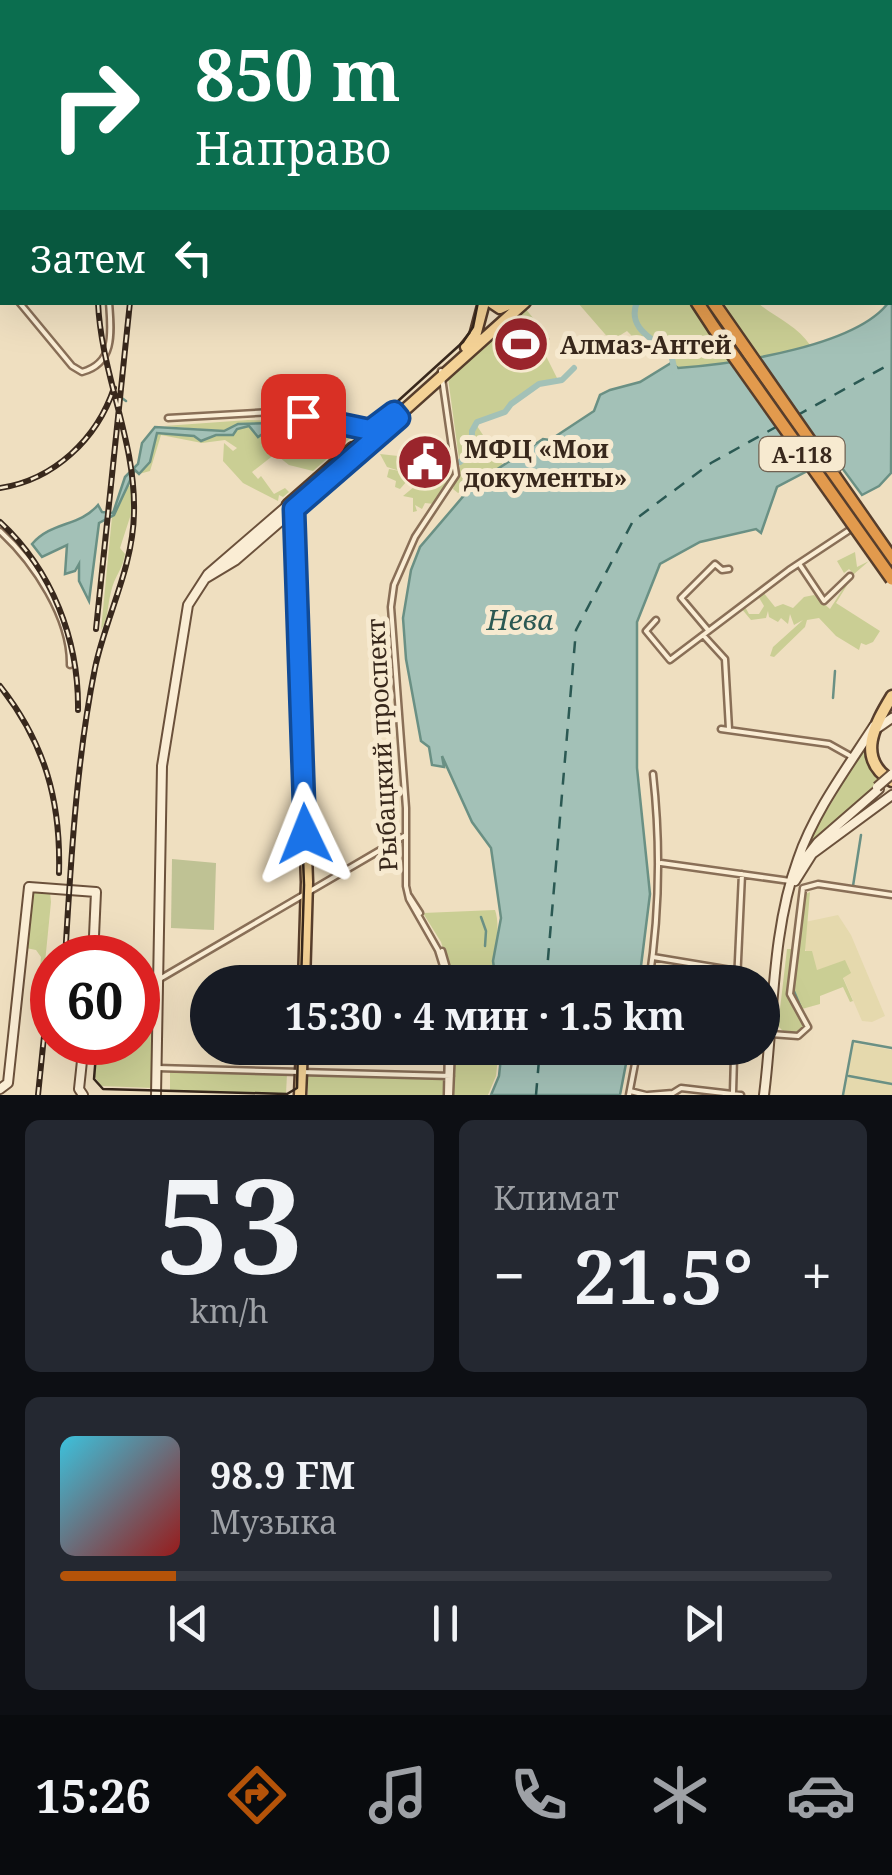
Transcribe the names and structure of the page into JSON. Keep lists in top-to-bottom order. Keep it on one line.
{"streets":{"highway":["А-118"],"street":["Рыбацкий проспект"]},"water":["Нева"],"places":{"sports":["Алмаз-Антей"],"public building":["МФЦ «Мои документы»"]},"page":{"turn":["850 m","Направо"],"then":"Затем","limit":"60","trip":"15:30 · 4 мин · 1.5 km","tile":[["53","km/h"],"Климат"],"heat":["−","21.5°","+"],"song":["98.9 FM","Музыка"],"tabs":"15:26"}}
